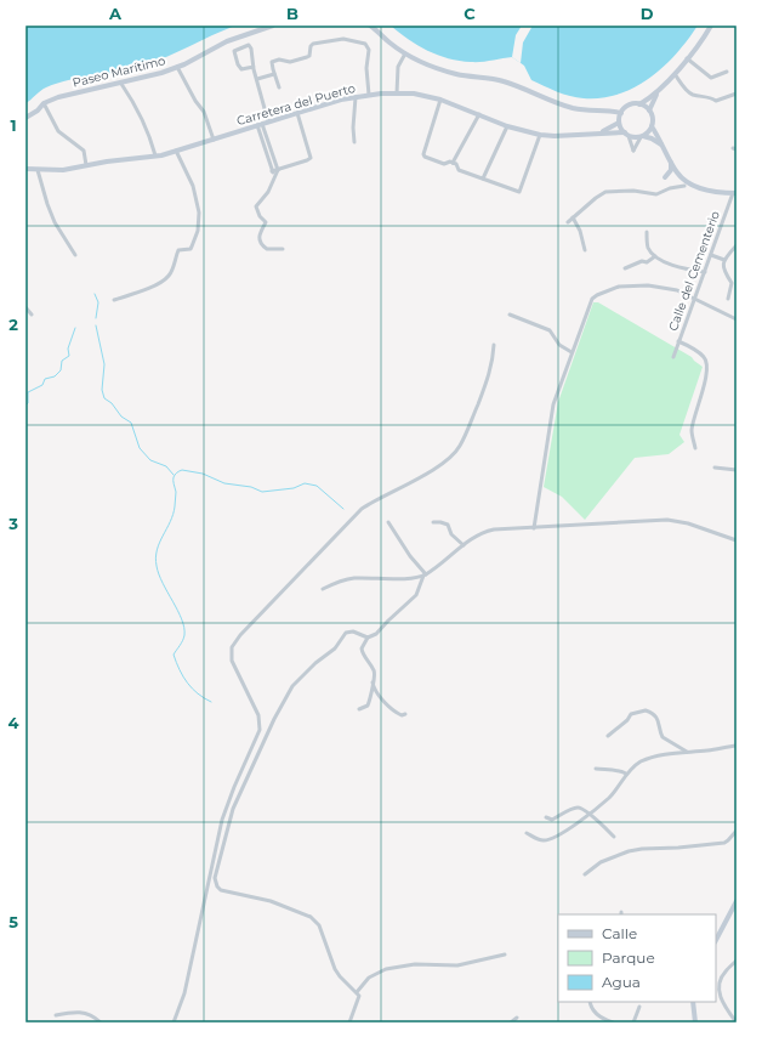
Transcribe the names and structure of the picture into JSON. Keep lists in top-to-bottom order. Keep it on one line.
{"streets":{"main road":["Paseo Marítimo","Carretera del Puerto"],"street":["Calle del Cementerio"]},"legend":["Calle","Parque","Agua"],"grid":{"columns":["A","B","C","D"],"rows":["1","2","3","4","5"]}}
